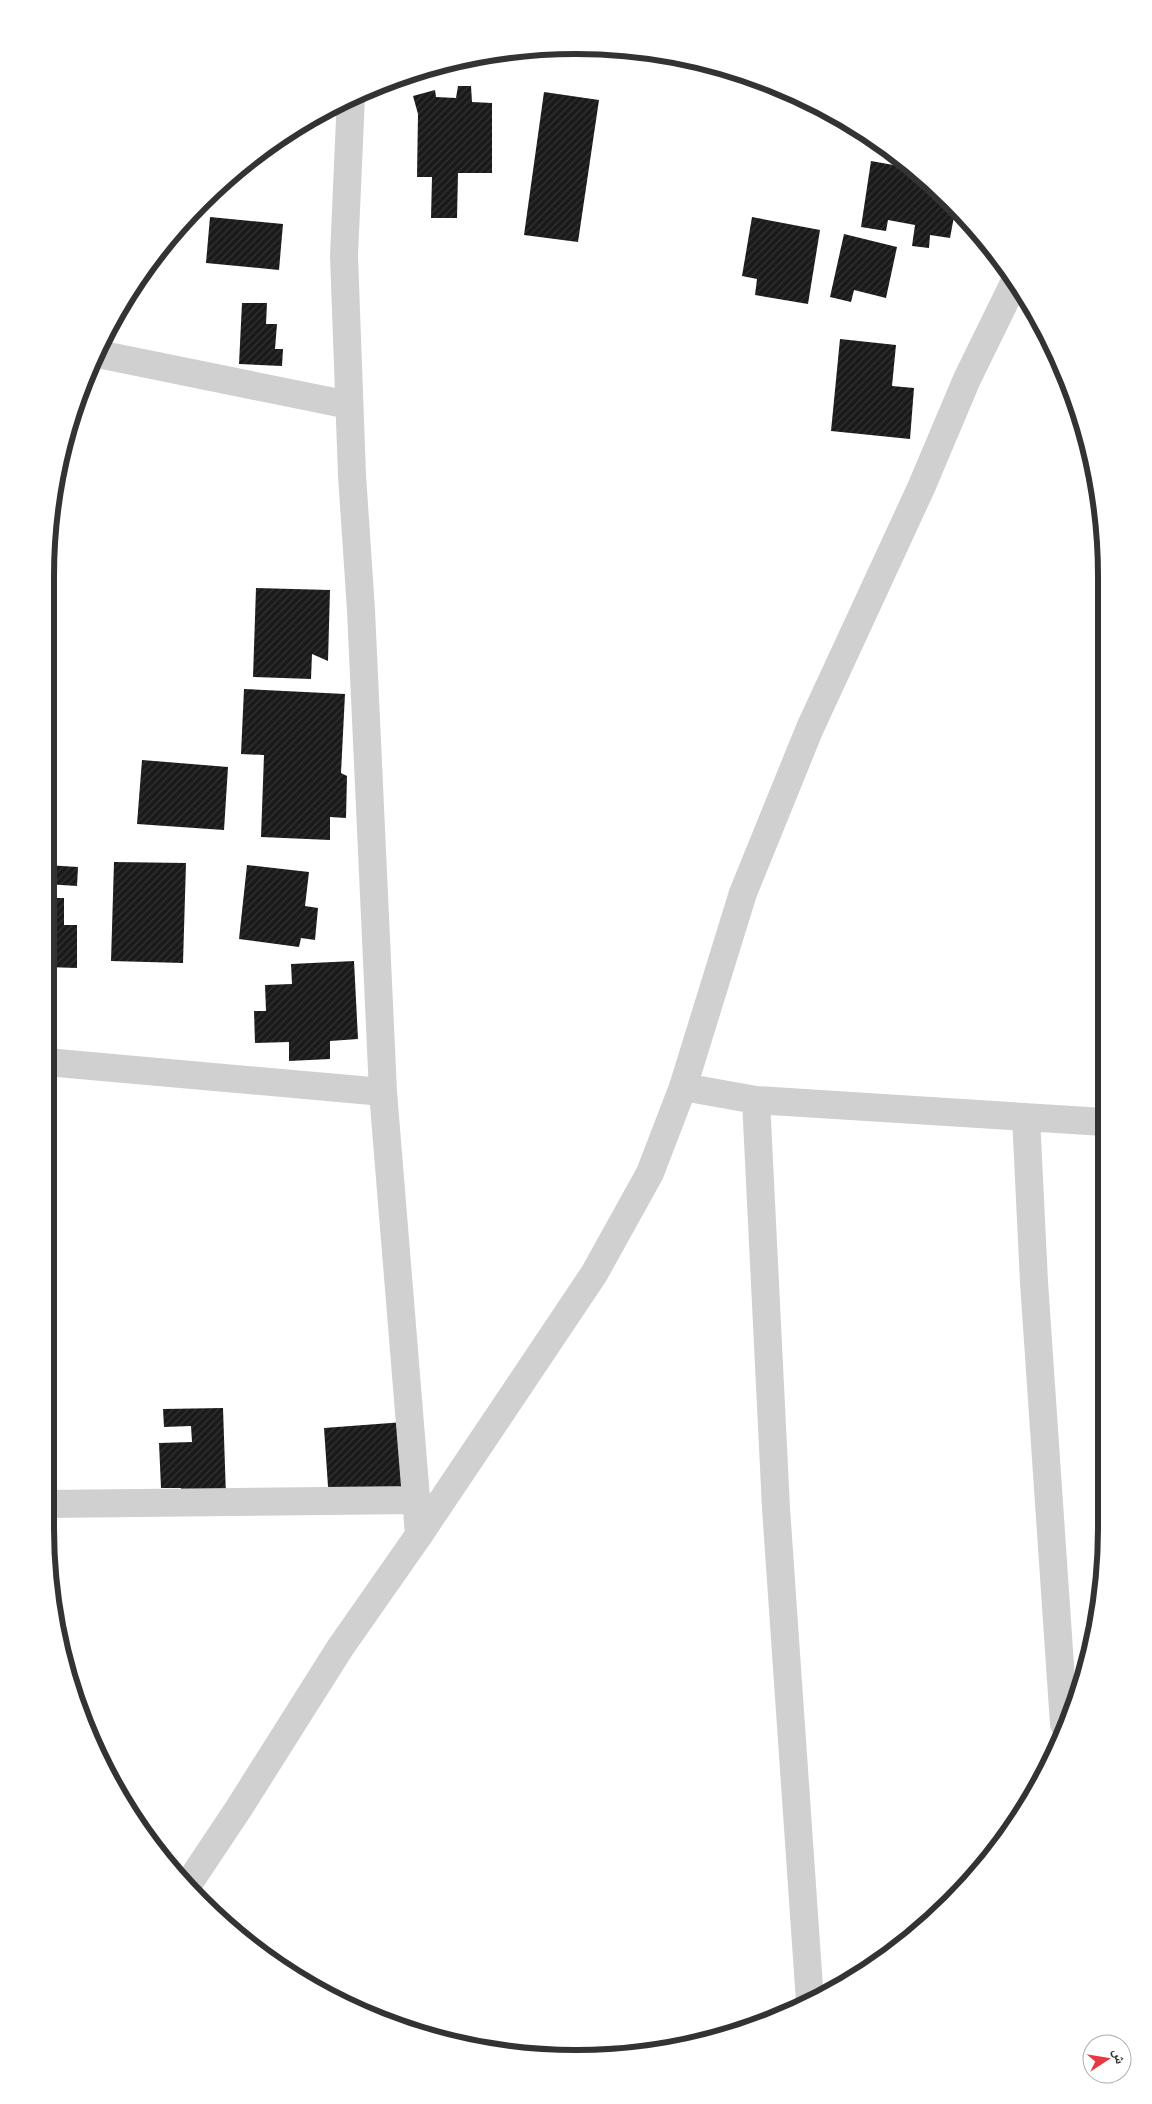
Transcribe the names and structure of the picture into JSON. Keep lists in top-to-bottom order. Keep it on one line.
{"north":"right"}
